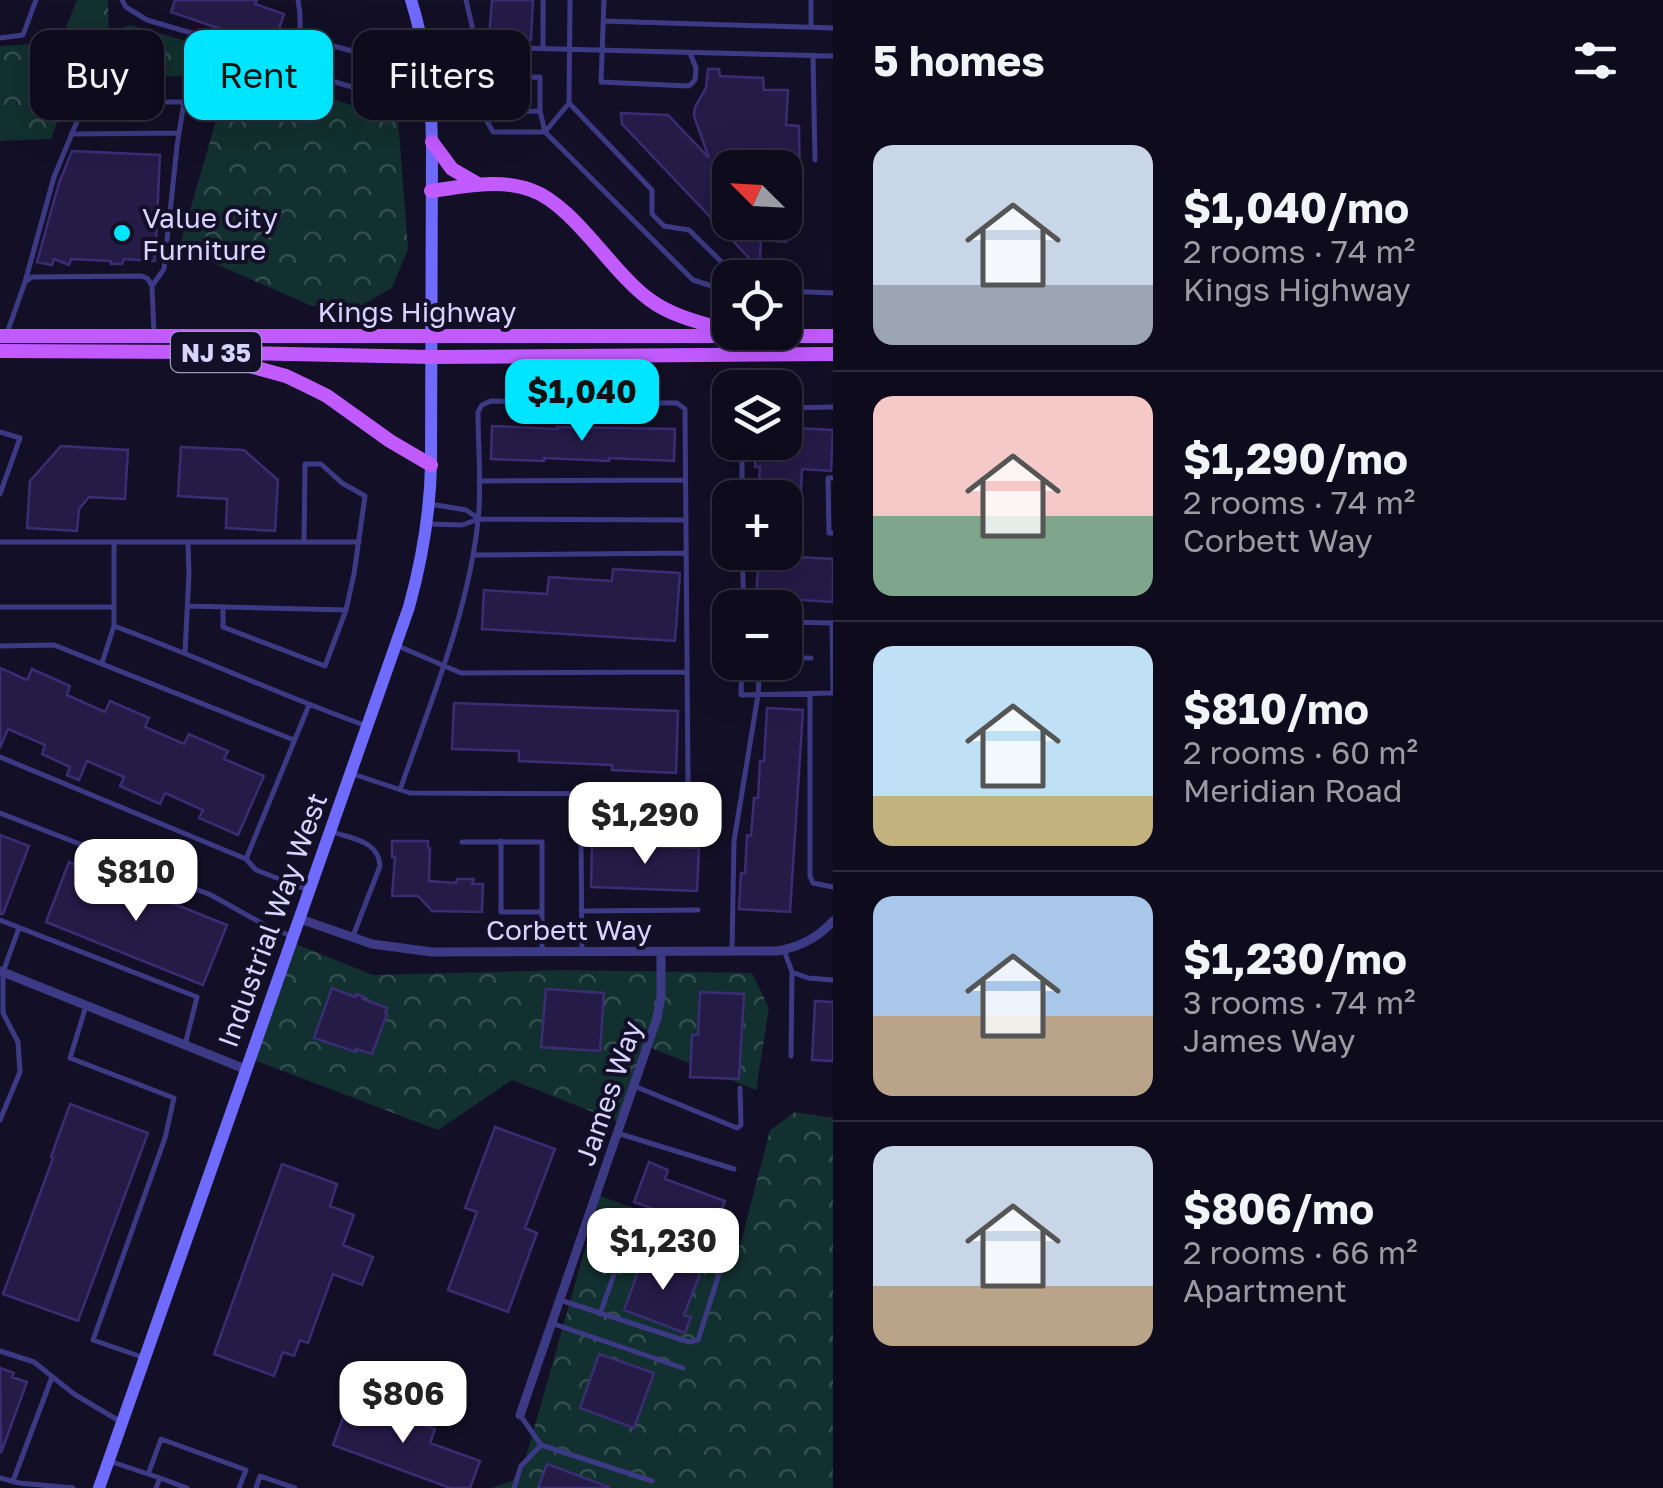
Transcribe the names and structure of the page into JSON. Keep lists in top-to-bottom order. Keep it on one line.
{"streets":{"main road":["Kings Highway","NJ 35"],"street":["Industrial Way West","Corbett Way","James Way"]},"crossings":[["Kings Highway","Industrial Way West"],["Industrial Way West","Corbett Way"],["Corbett Way","James Way"]],"places":["Value City Furniture"],"north":"top left","page":{"heading":"5 homes","chip":["Buy","Rent","Filters"],"list":[{"name":"$1,040/mo","note":"2 rooms · 74 m² · Kings Highway"},{"name":"$1,290/mo","note":"2 rooms · 74 m² · Corbett Way"},{"name":"$810/mo","note":"2 rooms · 60 m² · Meridian Road"},{"name":"$1,230/mo","note":"3 rooms · 74 m² · James Way"},{"name":"$806/mo","note":"2 rooms · 66 m² · Apartment"}],"map_buttons":["+","−"],"price":["$1,040","$1,290","$810","$1,230","$806"]}}
